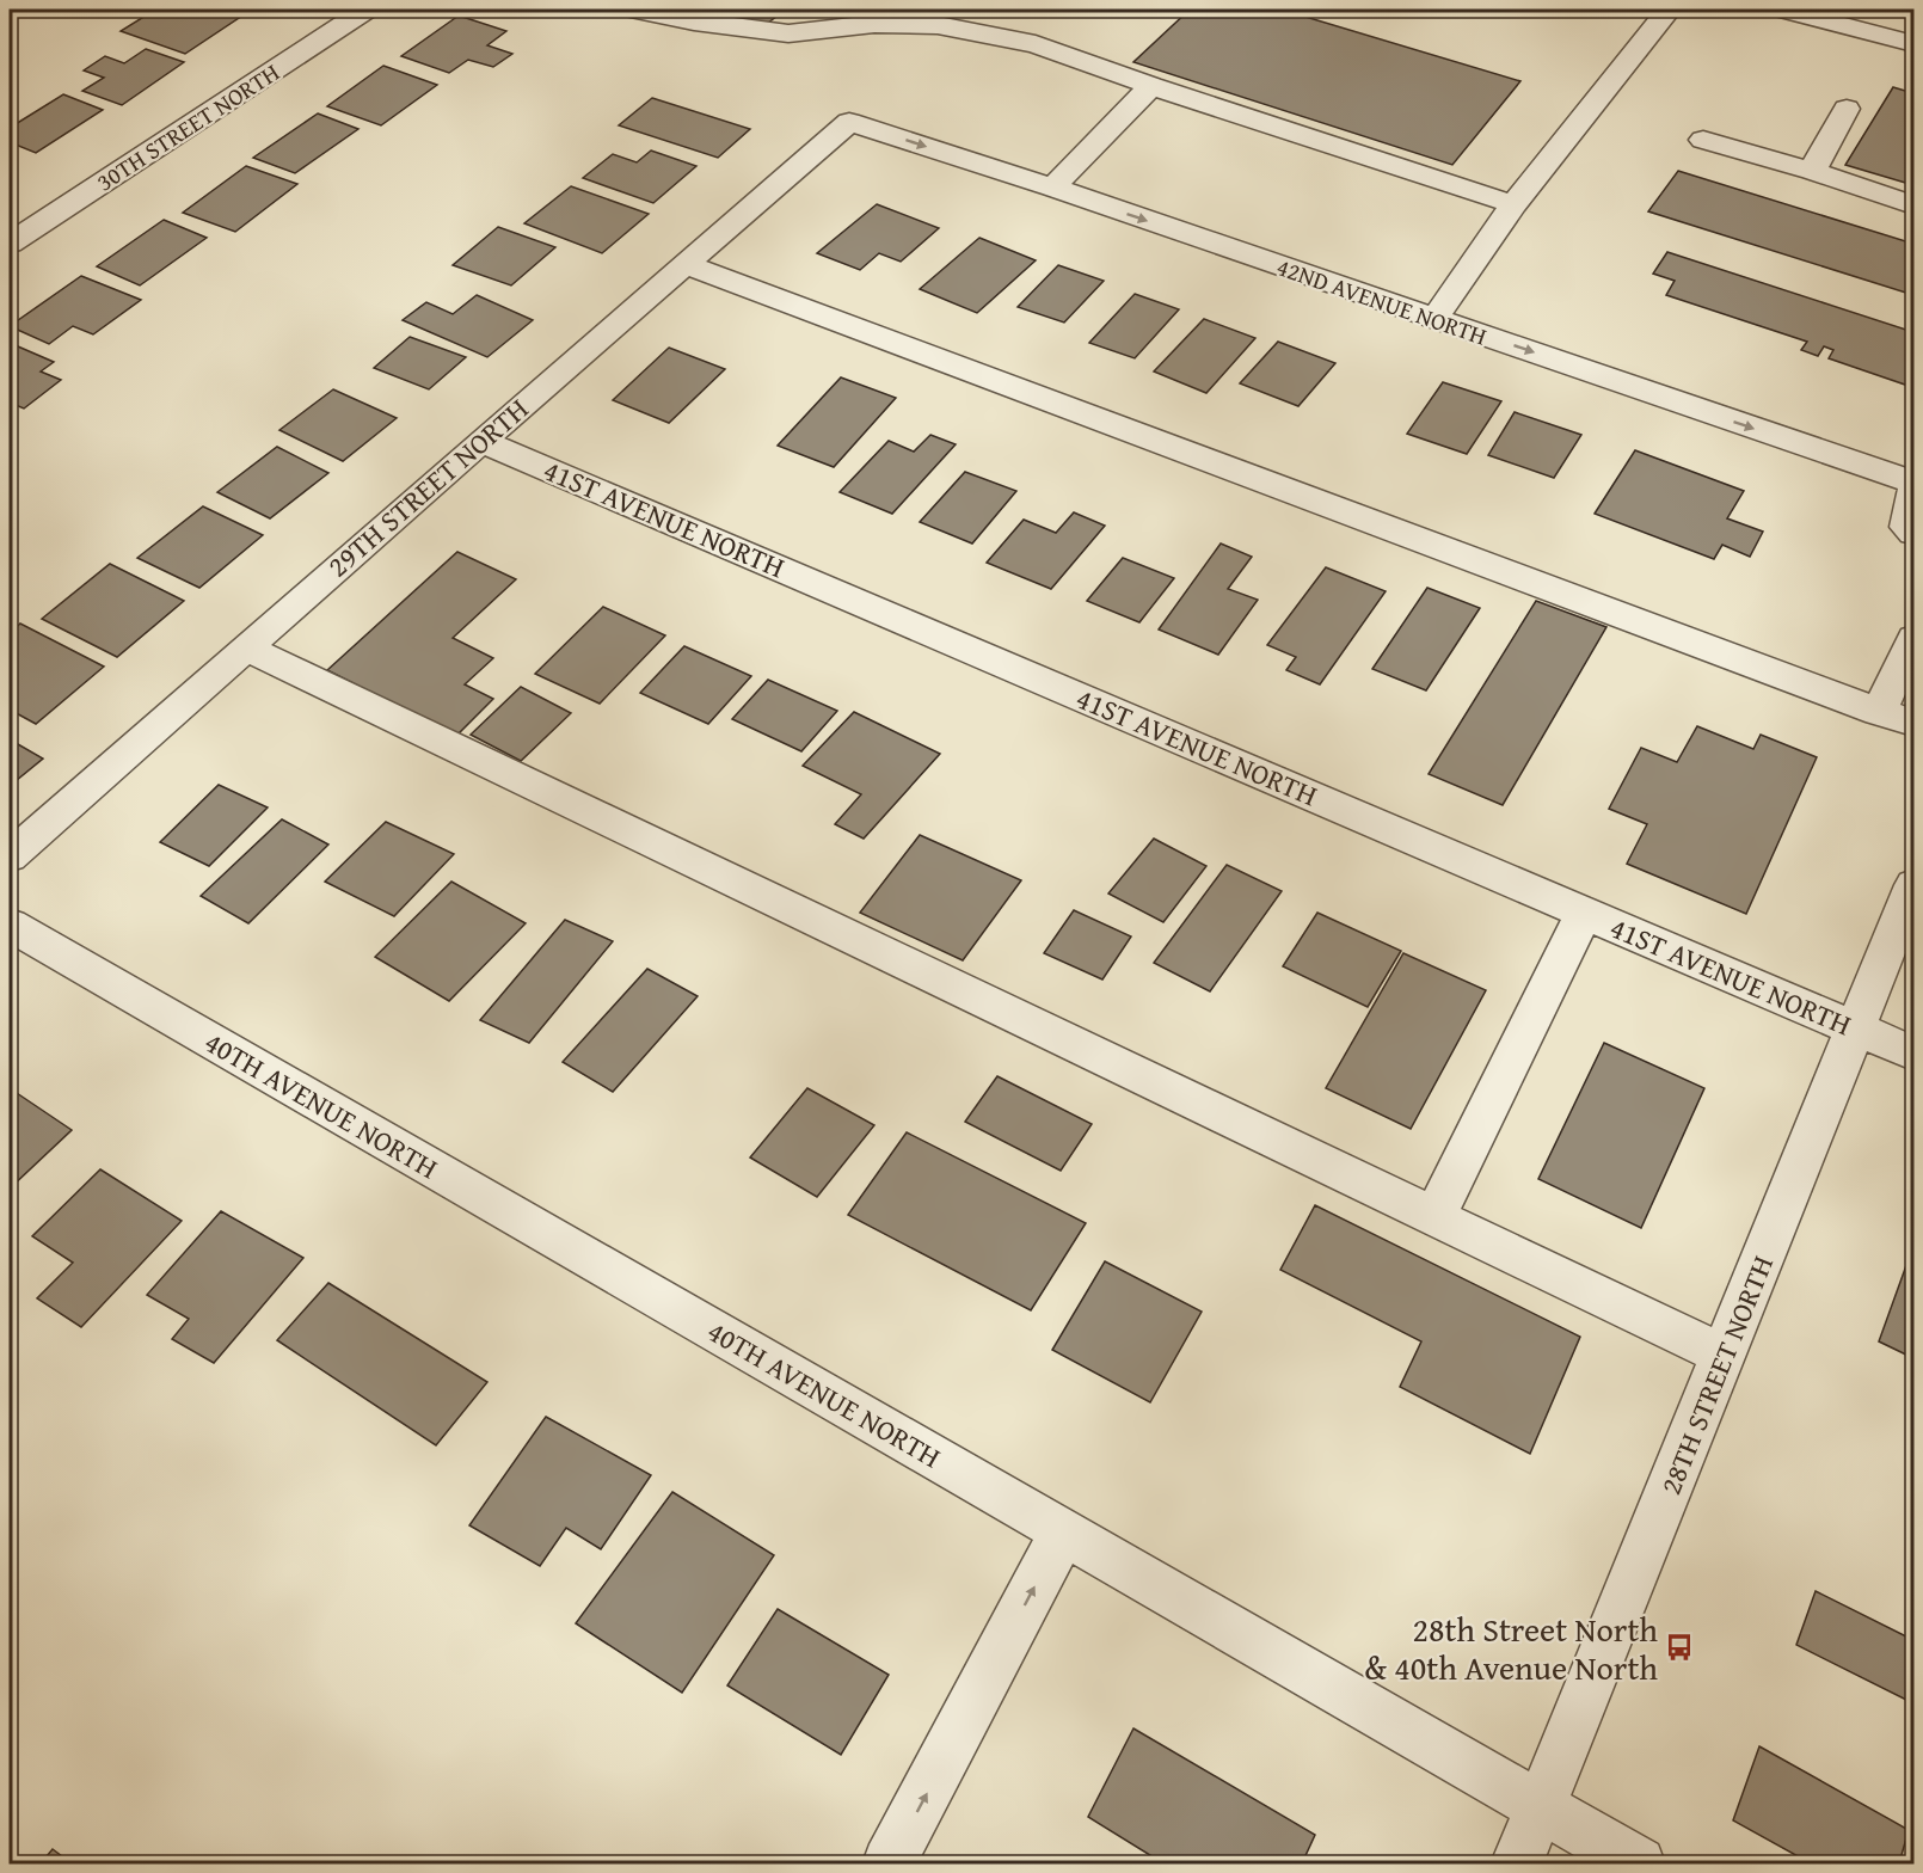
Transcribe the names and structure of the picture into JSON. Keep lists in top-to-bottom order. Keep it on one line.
{"streets":{"street":["30TH STREET NORTH","42ND AVENUE NORTH","29TH STREET NORTH","41ST AVENUE NORTH","40TH AVENUE NORTH","28TH STREET NORTH"]},"crossings":[["42ND AVENUE NORTH","29TH STREET NORTH"],["29TH STREET NORTH","41ST AVENUE NORTH"],["41ST AVENUE NORTH","28TH STREET NORTH"],["40TH AVENUE NORTH","28TH STREET NORTH"]],"places":{"bus stop":["28th Street North & 40th Avenue North"]}}
